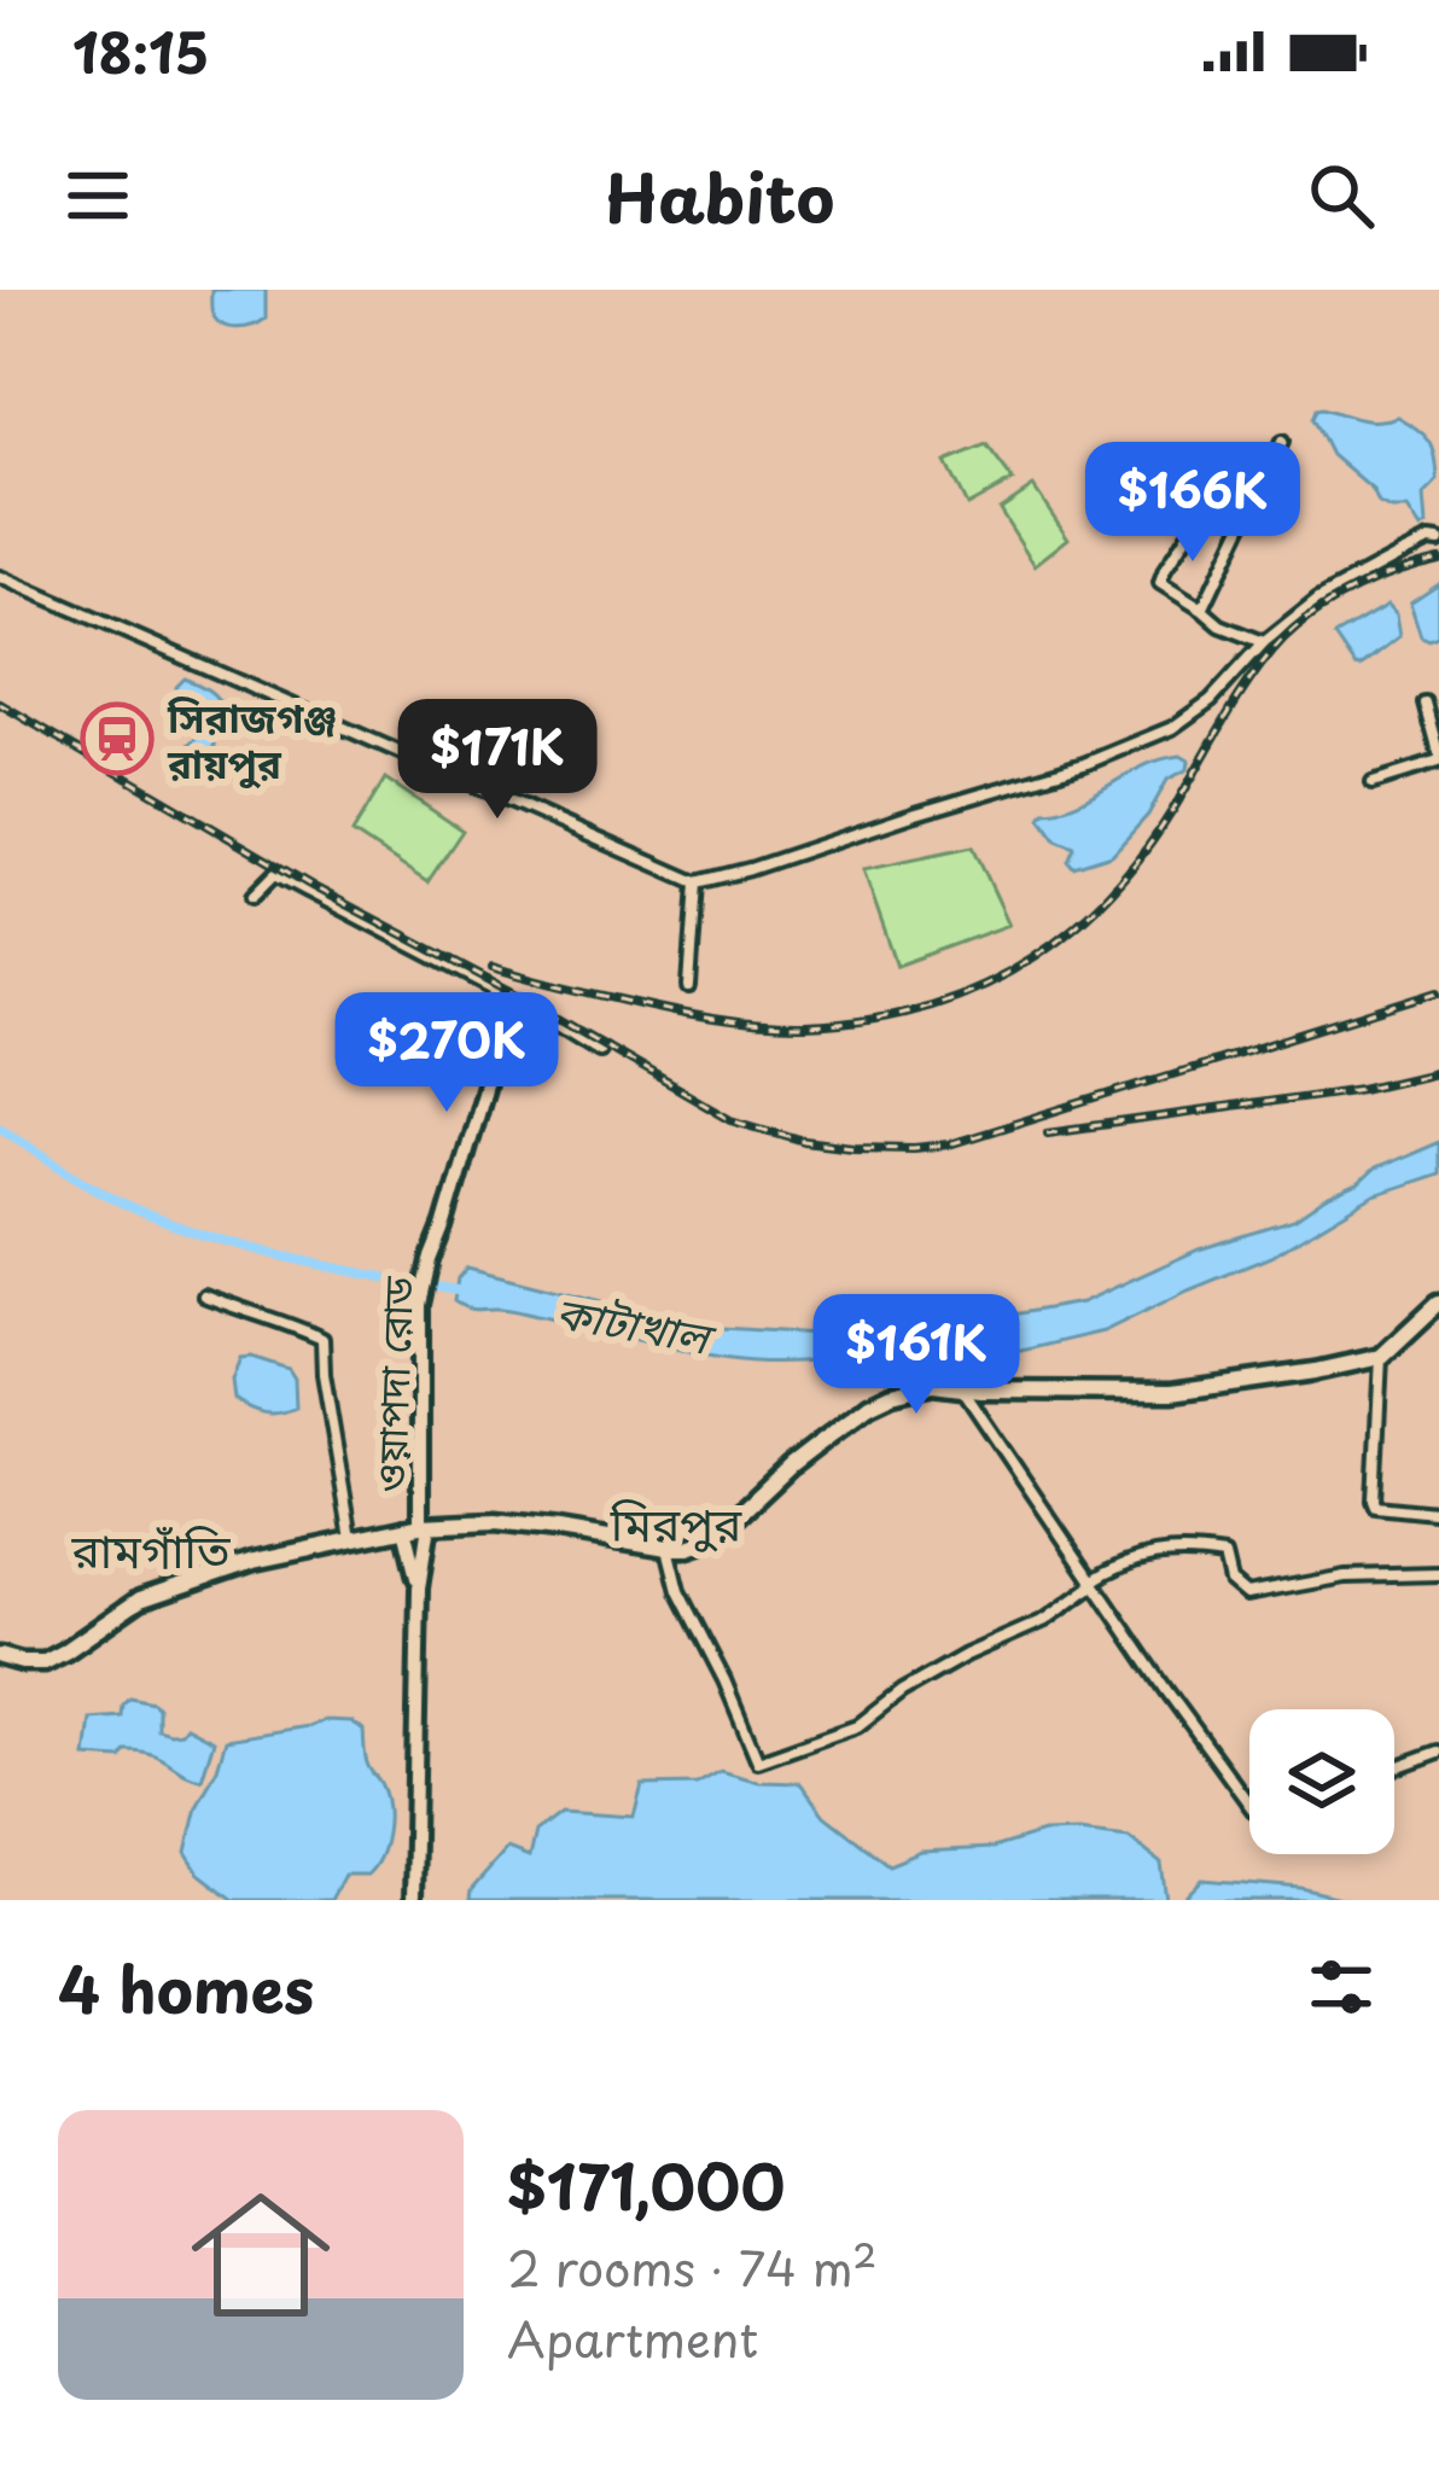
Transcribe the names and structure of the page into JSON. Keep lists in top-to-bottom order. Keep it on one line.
{"streets":{"street":["ওয়াপদা রোড"]},"districts":["মিরপুর","রামগাঁতি"],"water":["কাটাখাল"],"places":{"station":["সিরাজগঞ্জ রায়পুর"]},"page":{"status":"18:15","header":"Habito","price":["$166K","$171K","$270K","$161K"],"heading":"4 homes","list":[{"name":"$171,000","note":"2 rooms · 74 m² · Apartment"}]}}
